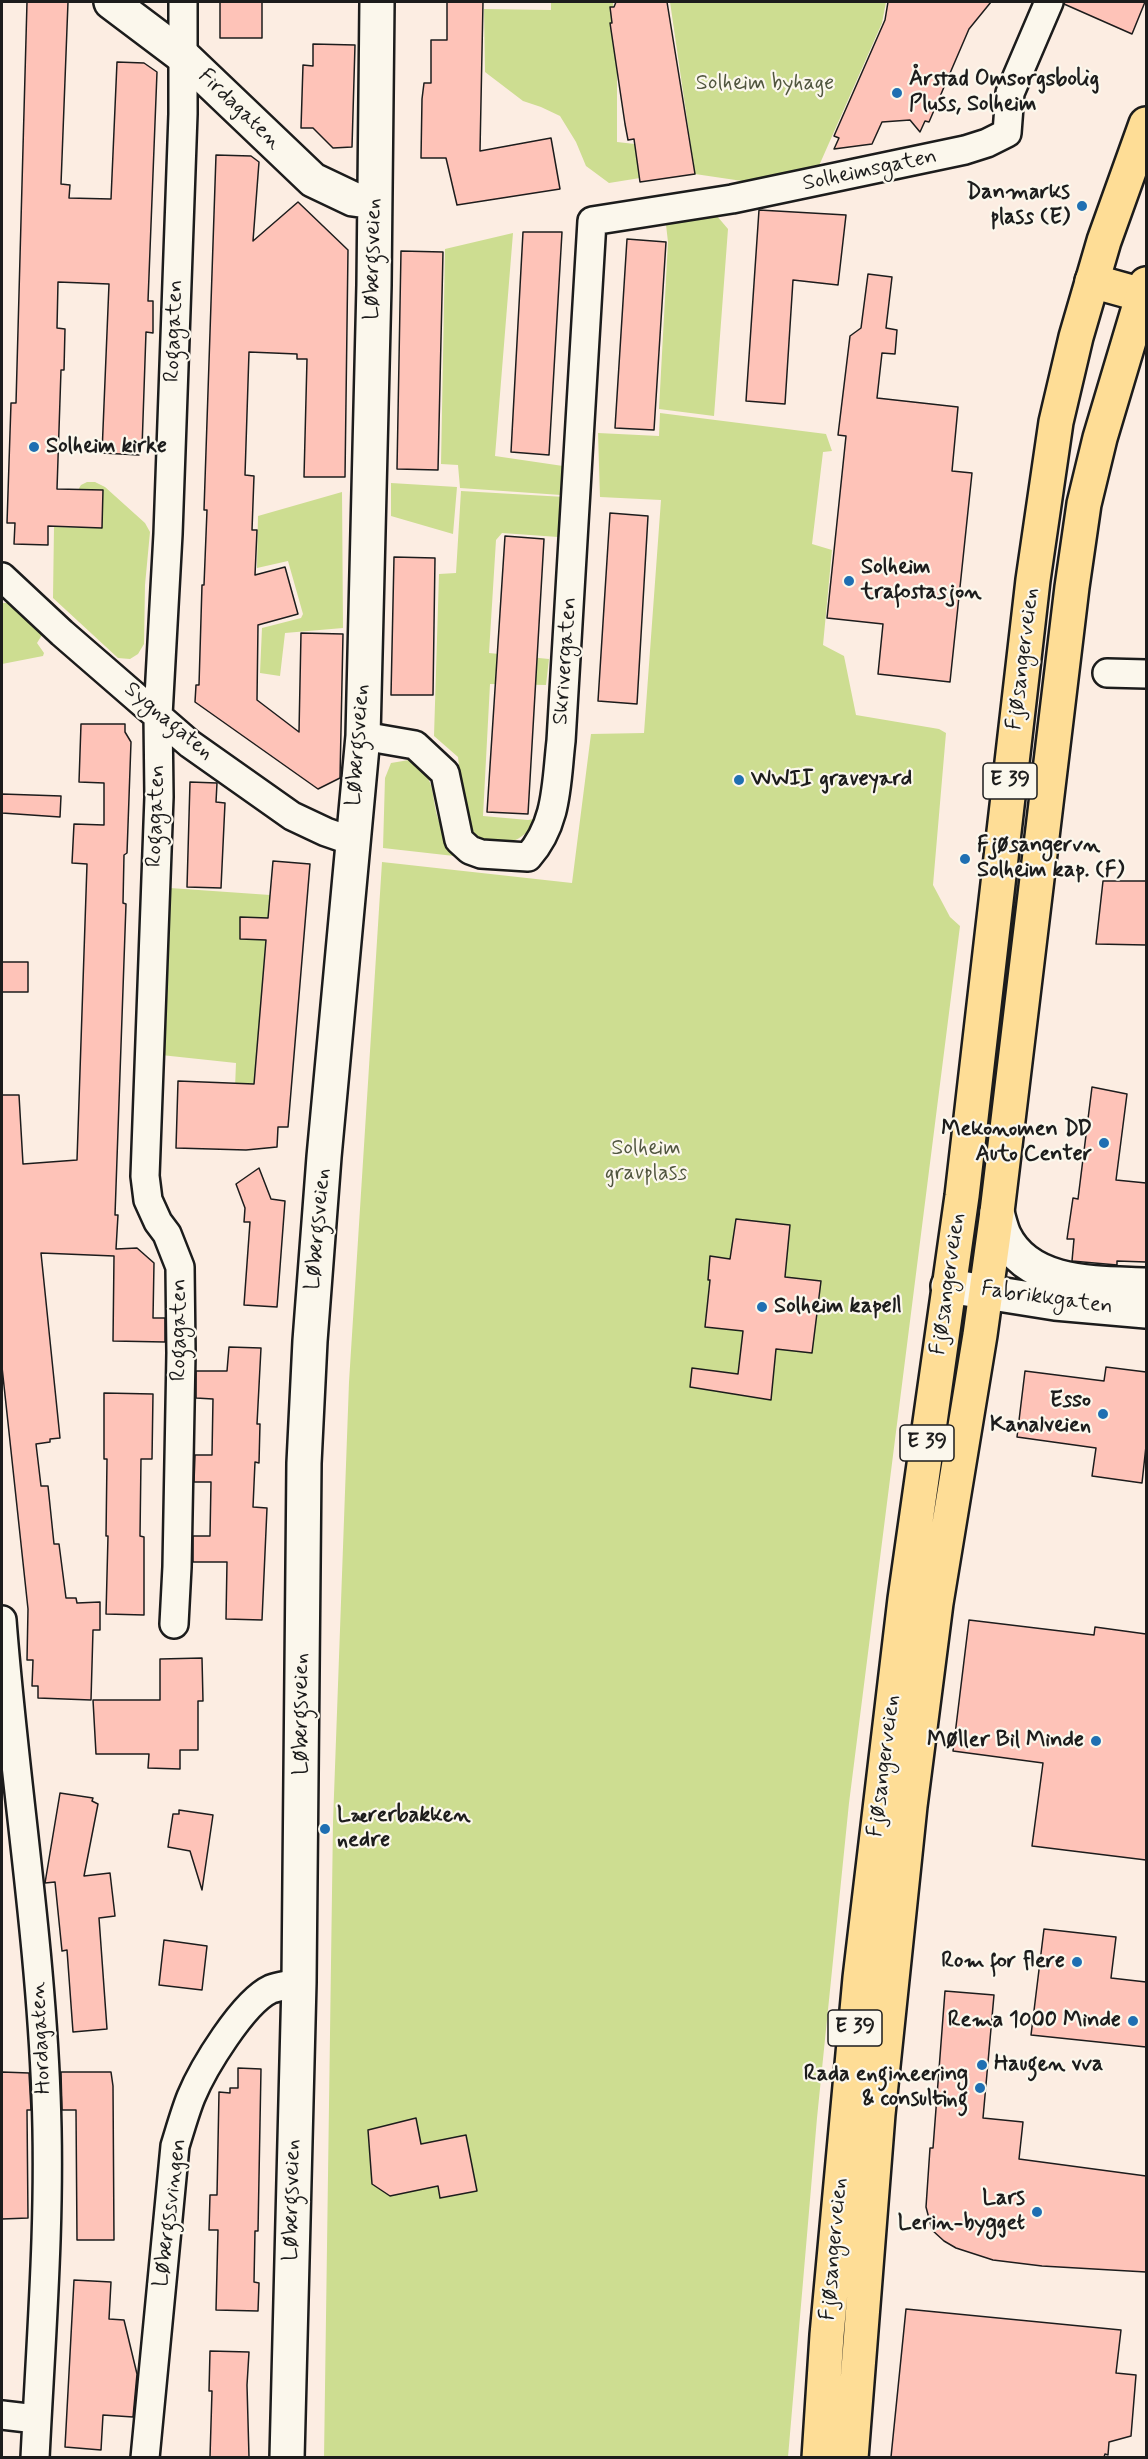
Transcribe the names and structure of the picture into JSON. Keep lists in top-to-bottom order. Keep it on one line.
{"streets":{"main road":["Fjøsangerveien","E 39"],"street":["Firdagaten","Solheimsgaten","Løbergsveien","Rogagaten","Skrivergaten","Sygnagaten","Fabrikkgaten","Hordagaten","Løbergssvingen"]},"crossings":[["Firdagaten","Løbergsveien"],["Firdagaten","Rogagaten"],["Solheimsgaten","Skrivergaten"],["Løbergsveien","Skrivergaten"],["Løbergsveien","Sygnagaten"],["Løbergsveien","Løbergssvingen"],["Rogagaten","Sygnagaten"],["Fjøsangerveien","Fabrikkgaten"]],"parks":["Solheim byhage","Solheim gravplass"],"places":["Årstad Omsorgsbolig Pluss, Solheim","Danmarks plass (E)","Solheim kirke","Solheim trafostasjon","WWII graveyard","Fjøsangervn Solheim kap. (F)","Mekonomen DD Auto Center","Solheim kapell","Esso Kanalveien","Møller Bil Minde","Lærerbakken nedre","Rom for flere","Rema 1000 Minde","Haugen vva","Rada engineering & consulting","Lars Lerin-bygget"]}
